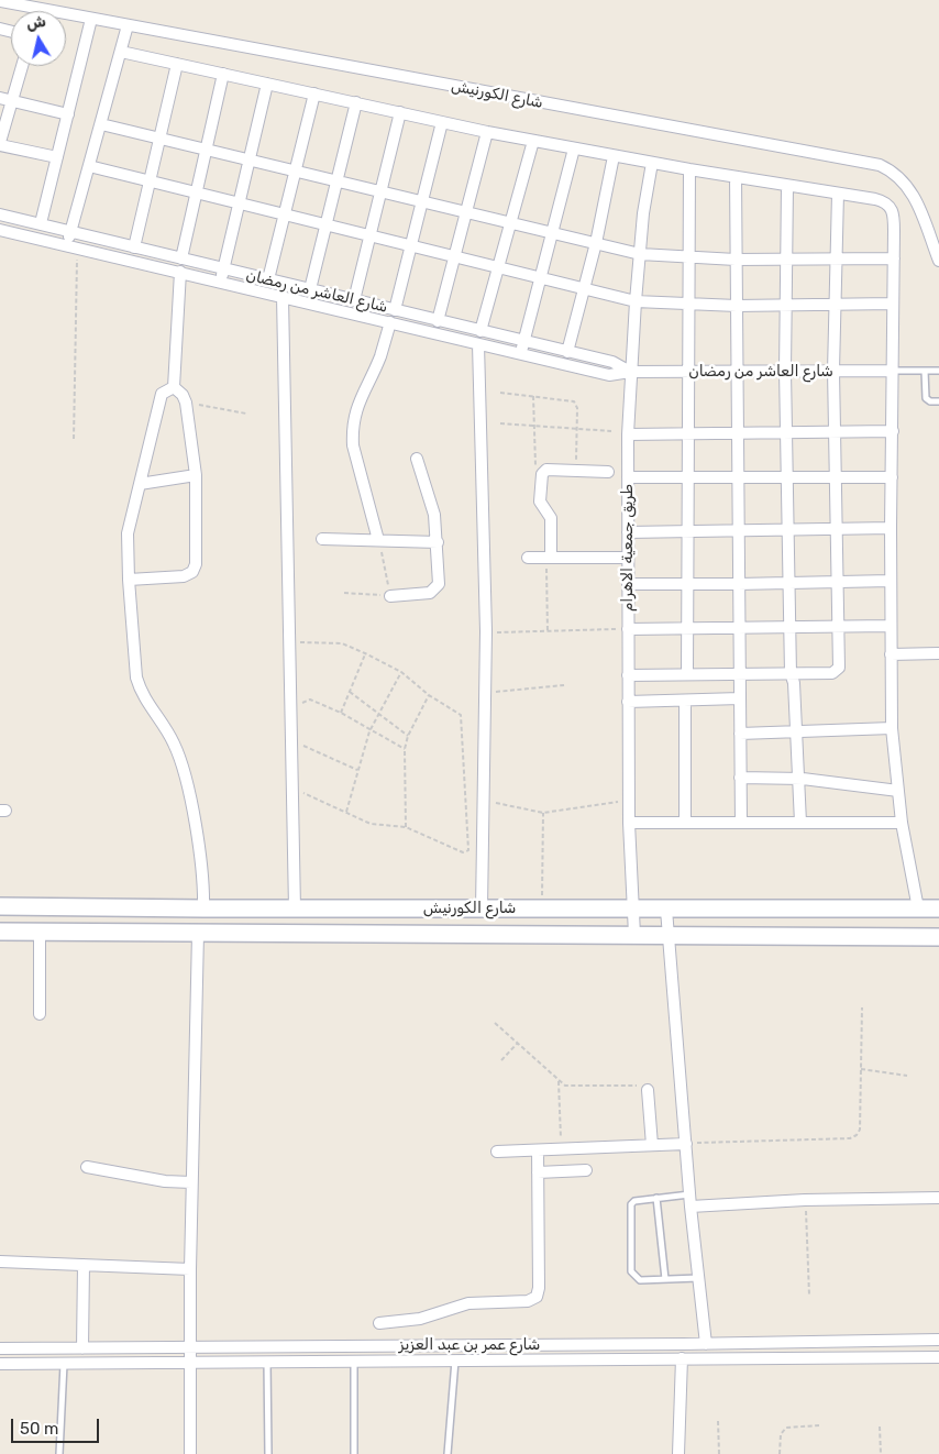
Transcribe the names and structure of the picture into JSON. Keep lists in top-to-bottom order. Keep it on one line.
{"streets":{"main road":["شارع الكورنيش"],"street":["شارع العاشر من رمضان","طريق جمعية الاهرام","شارع عمر بن عبد العزيز"]},"crossings":[["شارع الكورنيش","طريق جمعية الاهرام"],["شارع العاشر من رمضان","طريق جمعية الاهرام"]],"scale_bar":"50 m","north":"top"}
